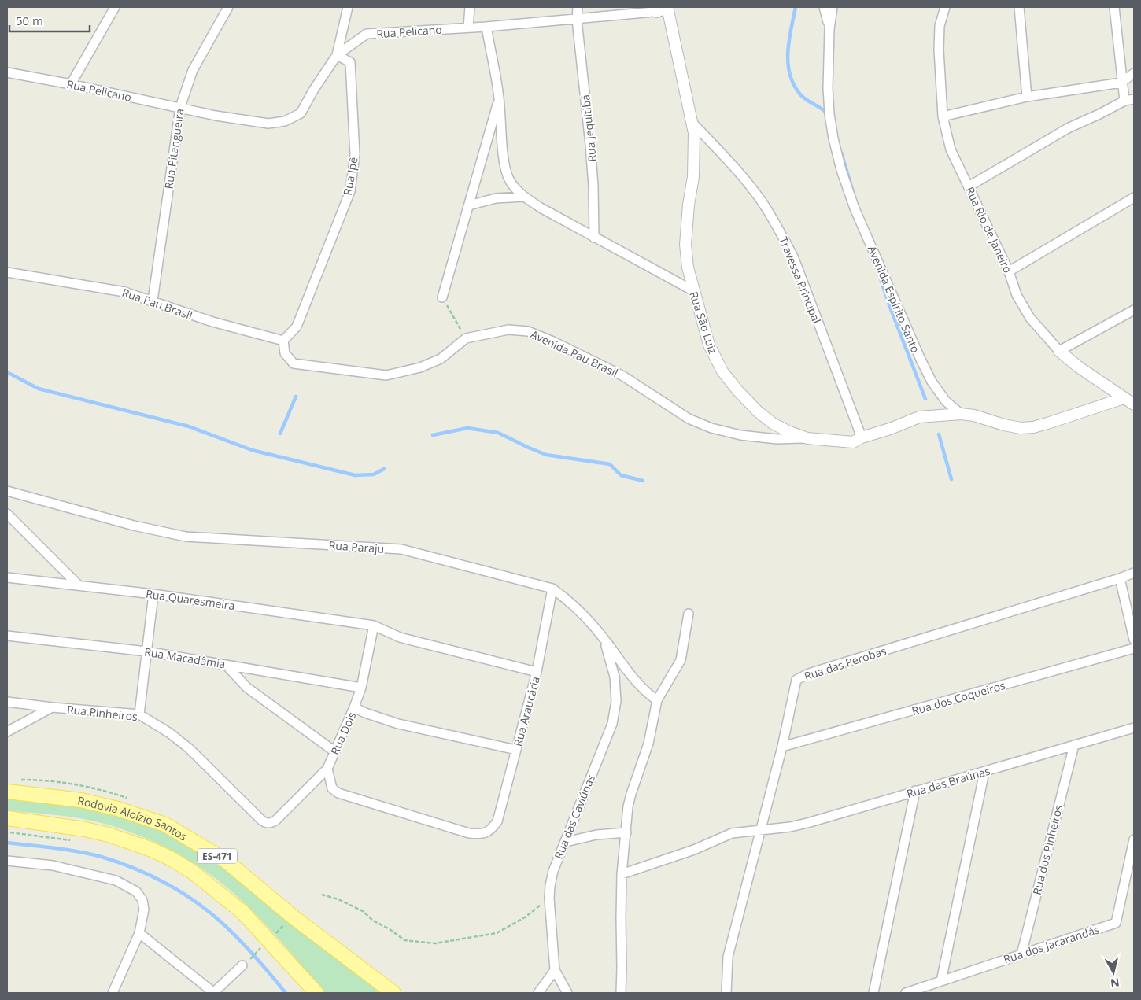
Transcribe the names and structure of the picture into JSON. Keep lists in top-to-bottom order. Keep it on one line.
{"streets":{"main road":["Rodovia Aloízio Santos","ES-471"],"street":["Rua Pelicano","Rua Jequitibá","Rua Pitangueira","Rua Ipê","Rua Rio de Janeiro","Travessa Principal","Avenida Espírito Santo","Rua Pau Brasil","Rua São Luiz","Avenida Pau Brasil","Rua Paraju","Rua Quaresmeira","Rua Macadâmia","Rua das Perobas","Rua dos Coqueiros","Rua Araucária","Rua Pinheiros","Rua Dois","Rua das Braúnas","Rua das Caviúnas","Rua dos Pinheiros","Rua dos Jacarandás"]},"crossings":[["Rua Pelicano","Rua Jequitibá"],["Rua Pelicano","Rua Pitangueira"],["Rua Pelicano","Rua Ipê"],["Rua Pelicano","Rua São Luiz"],["Rua Pitangueira","Rua Pau Brasil"],["Rua Ipê","Rua Pau Brasil"],["Rua Ipê","Avenida Pau Brasil"],["Travessa Principal","Rua São Luiz"],["Avenida Espírito Santo","Rua São Luiz"],["Rua Pau Brasil","Avenida Pau Brasil"],["Rua São Luiz","Avenida Pau Brasil"],["Rua Paraju","Rua Araucária"],["Rua Paraju","Rua das Caviúnas"],["Rua Quaresmeira","Rua Araucária"],["Rua Quaresmeira","Rua Dois"],["Rua Macadâmia","Rua Dois"],["Rua das Perobas","Rua dos Coqueiros"],["Rua das Perobas","Rua das Braúnas"],["Rua Araucária","Rua Dois"],["Rua Pinheiros","Rua Dois"],["Rua das Braúnas","Rua dos Pinheiros"],["Rua dos Pinheiros","Rua dos Jacarandás"]],"scale_bar":"50 m","north":"bottom"}
